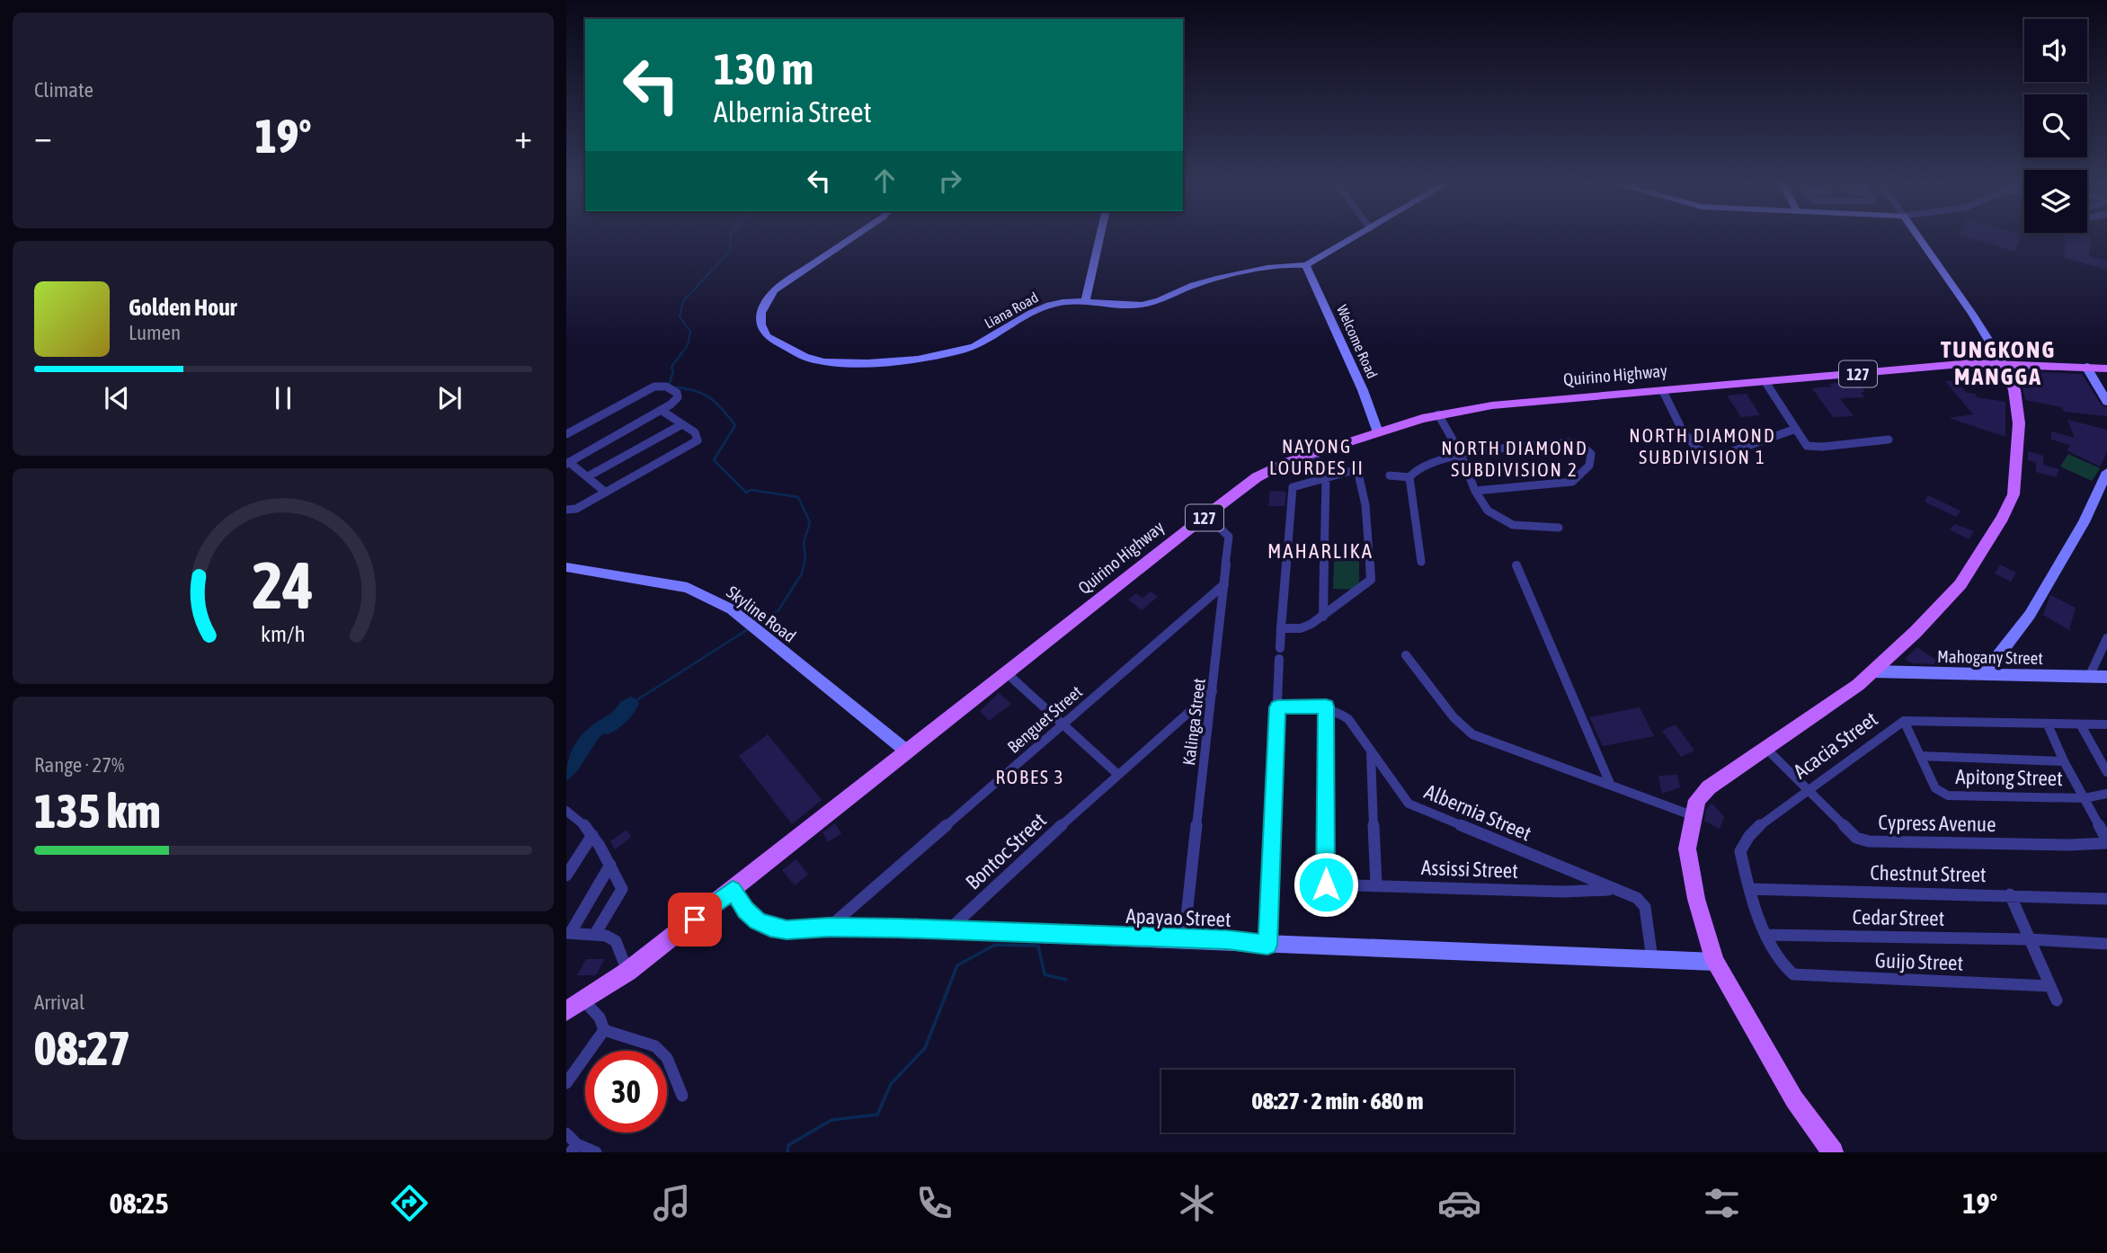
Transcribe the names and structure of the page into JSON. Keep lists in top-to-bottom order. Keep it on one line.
{"streets":{"main road":["127","Quirino Highway"],"street":["Liana Road","Welcome Road","Skyline Road","Mahogany Street","Benguet Street","Kalinga Street","Acacia Street","Apitong Street","Albernia Street","Cypress Avenue","Bontoc Street","Assissi Street","Chestnut Street","Apayao Street","Cedar Street","Guijo Street"]},"crossings":[["Liana Road","Welcome Road"],["Welcome Road","Quirino Highway"],["Quirino Highway","Skyline Road"],["Quirino Highway","Kalinga Street"],["Quirino Highway","Apayao Street"],["Benguet Street","Kalinga Street"],["Benguet Street","Apayao Street"],["Kalinga Street","Bontoc Street"],["Kalinga Street","Apayao Street"],["Acacia Street","Cypress Avenue"],["Acacia Street","Chestnut Street"],["Acacia Street","Cedar Street"],["Acacia Street","Guijo Street"],["Albernia Street","Assissi Street"],["Albernia Street","Apayao Street"],["Bontoc Street","Apayao Street"]],"districts":["TUNGKONG MANGGA","NORTH DIAMOND SUBDIVISION 1","NAYONG LOURDES II","NORTH DIAMOND SUBDIVISION 2","MAHARLIKA","ROBES 3"],"page":{"tile":["Climate",["Range · 27%","135 km"],["Arrival","08:27"]],"turn":["130 m","Albernia Street"],"heat":["−","19°","+"],"song":["Golden Hour","Lumen"],"limit":"30","trip":"08:27 · 2 min · 680 m","tabs":["08:25","19°"],"gauge":["24","km/h"]}}
